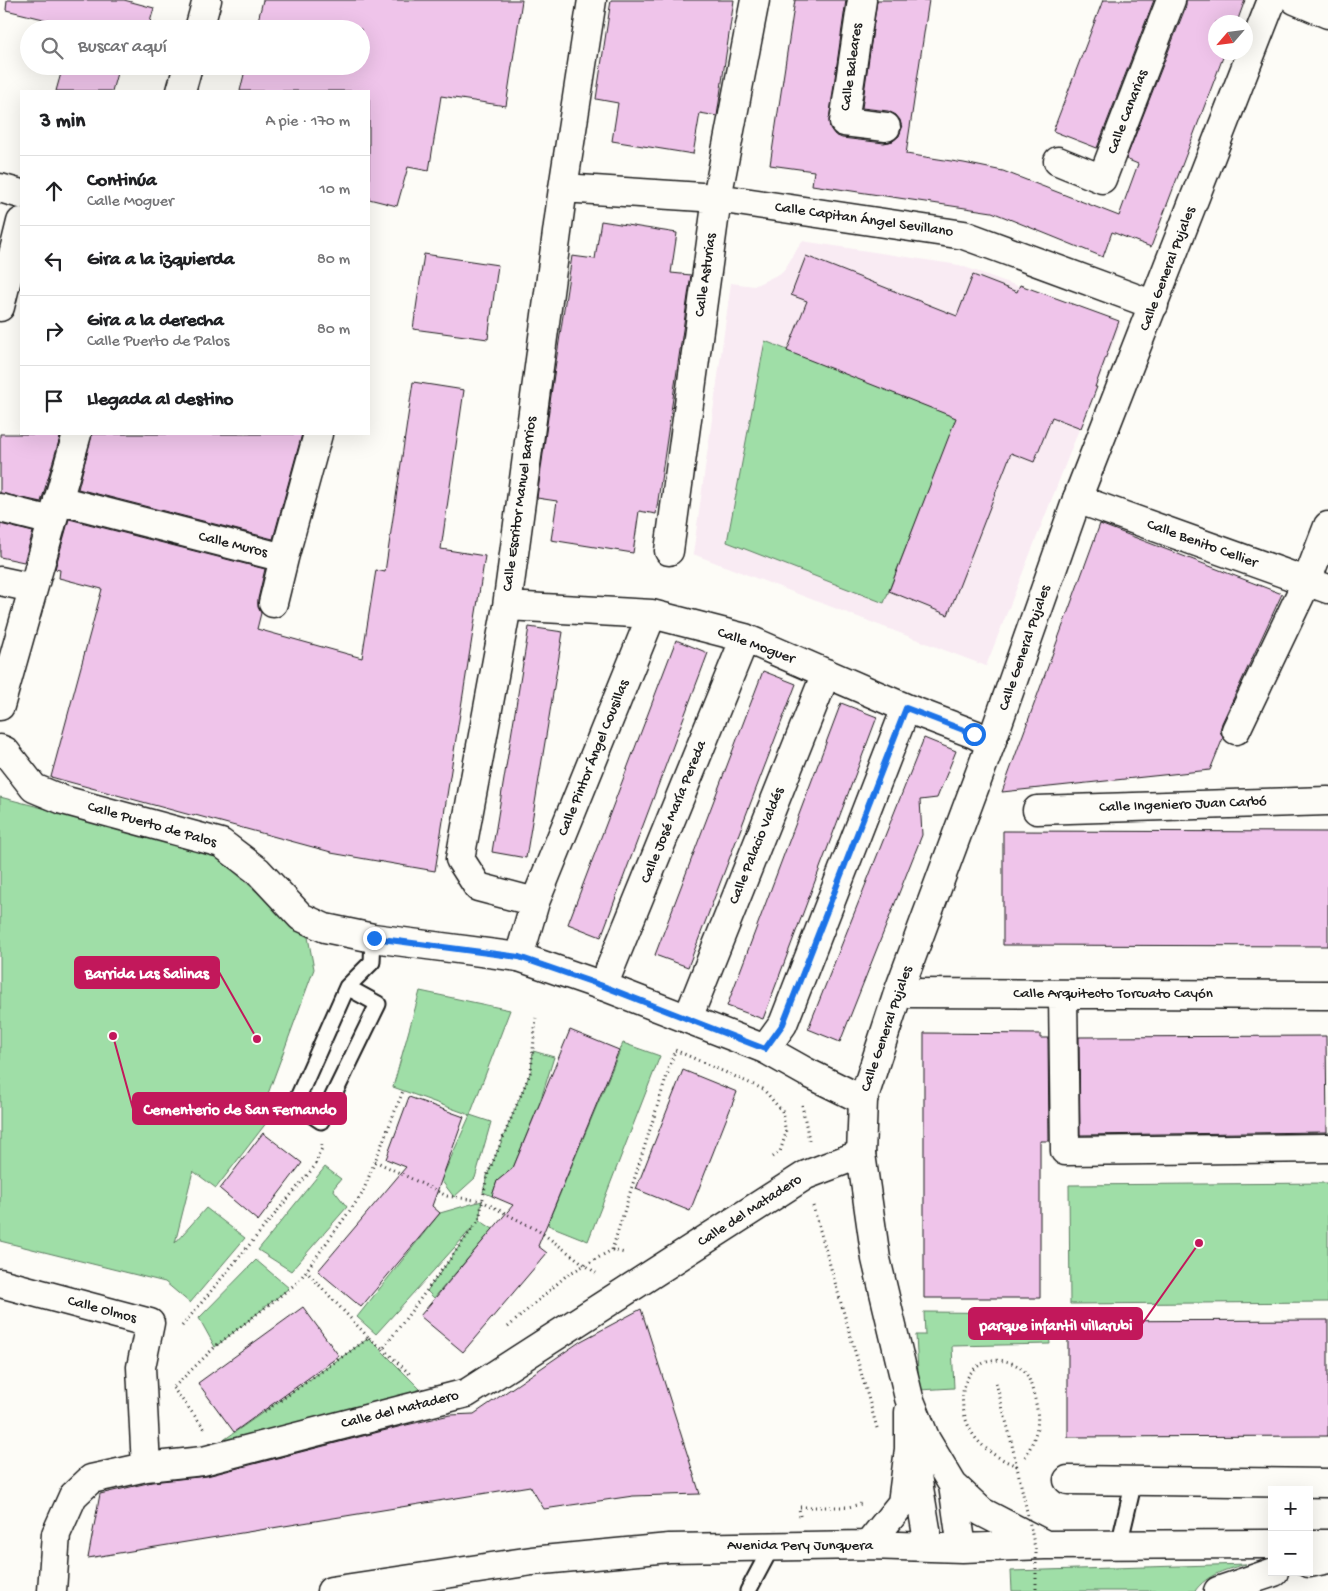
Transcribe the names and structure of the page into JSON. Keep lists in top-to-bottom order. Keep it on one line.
{"streets":{"main road":["Calle Baleares","Calle Canarias","Calle Capitan Ángel Sevillano","Calle General Pujales","Calle Asturias","Calle Escritor Manuel Barrios","Calle Benito Cellier","Calle Muros","Calle Moguer","Calle Pintor Ángel Cousillas","Calle Ingeniero Juan Carbó","Calle José María Pereda","Calle Puerto de Palos","Calle Palacio Valdés","Calle Arquitecto Torcuato Cayón","Calle del Matadero","Calle Olmos","Avenida Pery Junquera"]},"crossings":[["Calle Capitan Ángel Sevillano","Calle General Pujales"],["Calle Capitan Ángel Sevillano","Calle Asturias"],["Calle Capitan Ángel Sevillano","Calle Escritor Manuel Barrios"],["Calle General Pujales","Calle Benito Cellier"],["Calle General Pujales","Calle Moguer"],["Calle General Pujales","Calle Puerto de Palos"],["Calle General Pujales","Calle Arquitecto Torcuato Cayón"],["Calle General Pujales","Calle del Matadero"],["Calle Escritor Manuel Barrios","Calle Moguer"],["Calle Escritor Manuel Barrios","Calle Pintor Ángel Cousillas"],["Calle Moguer","Calle Pintor Ángel Cousillas"],["Calle Moguer","Calle José María Pereda"],["Calle Moguer","Calle Palacio Valdés"],["Calle José María Pereda","Calle Puerto de Palos"],["Calle Puerto de Palos","Calle Palacio Valdés"],["Calle del Matadero","Calle Olmos"]],"places":["Cementerio de San Fernando","Barrida Las Salinas","parque infantil villarubi"],"north":"bottom left","page":{"search":"Buscar aquí","heading":["3 min","A pie · 170 m"],"list":[["Continúa","Calle Moguer","10 m"],["Gira a la izquierda","80 m"],["Gira a la derecha","Calle Puerto de Palos","80 m"],"Llegada al destino"],"map_buttons":["+","−"]}}
